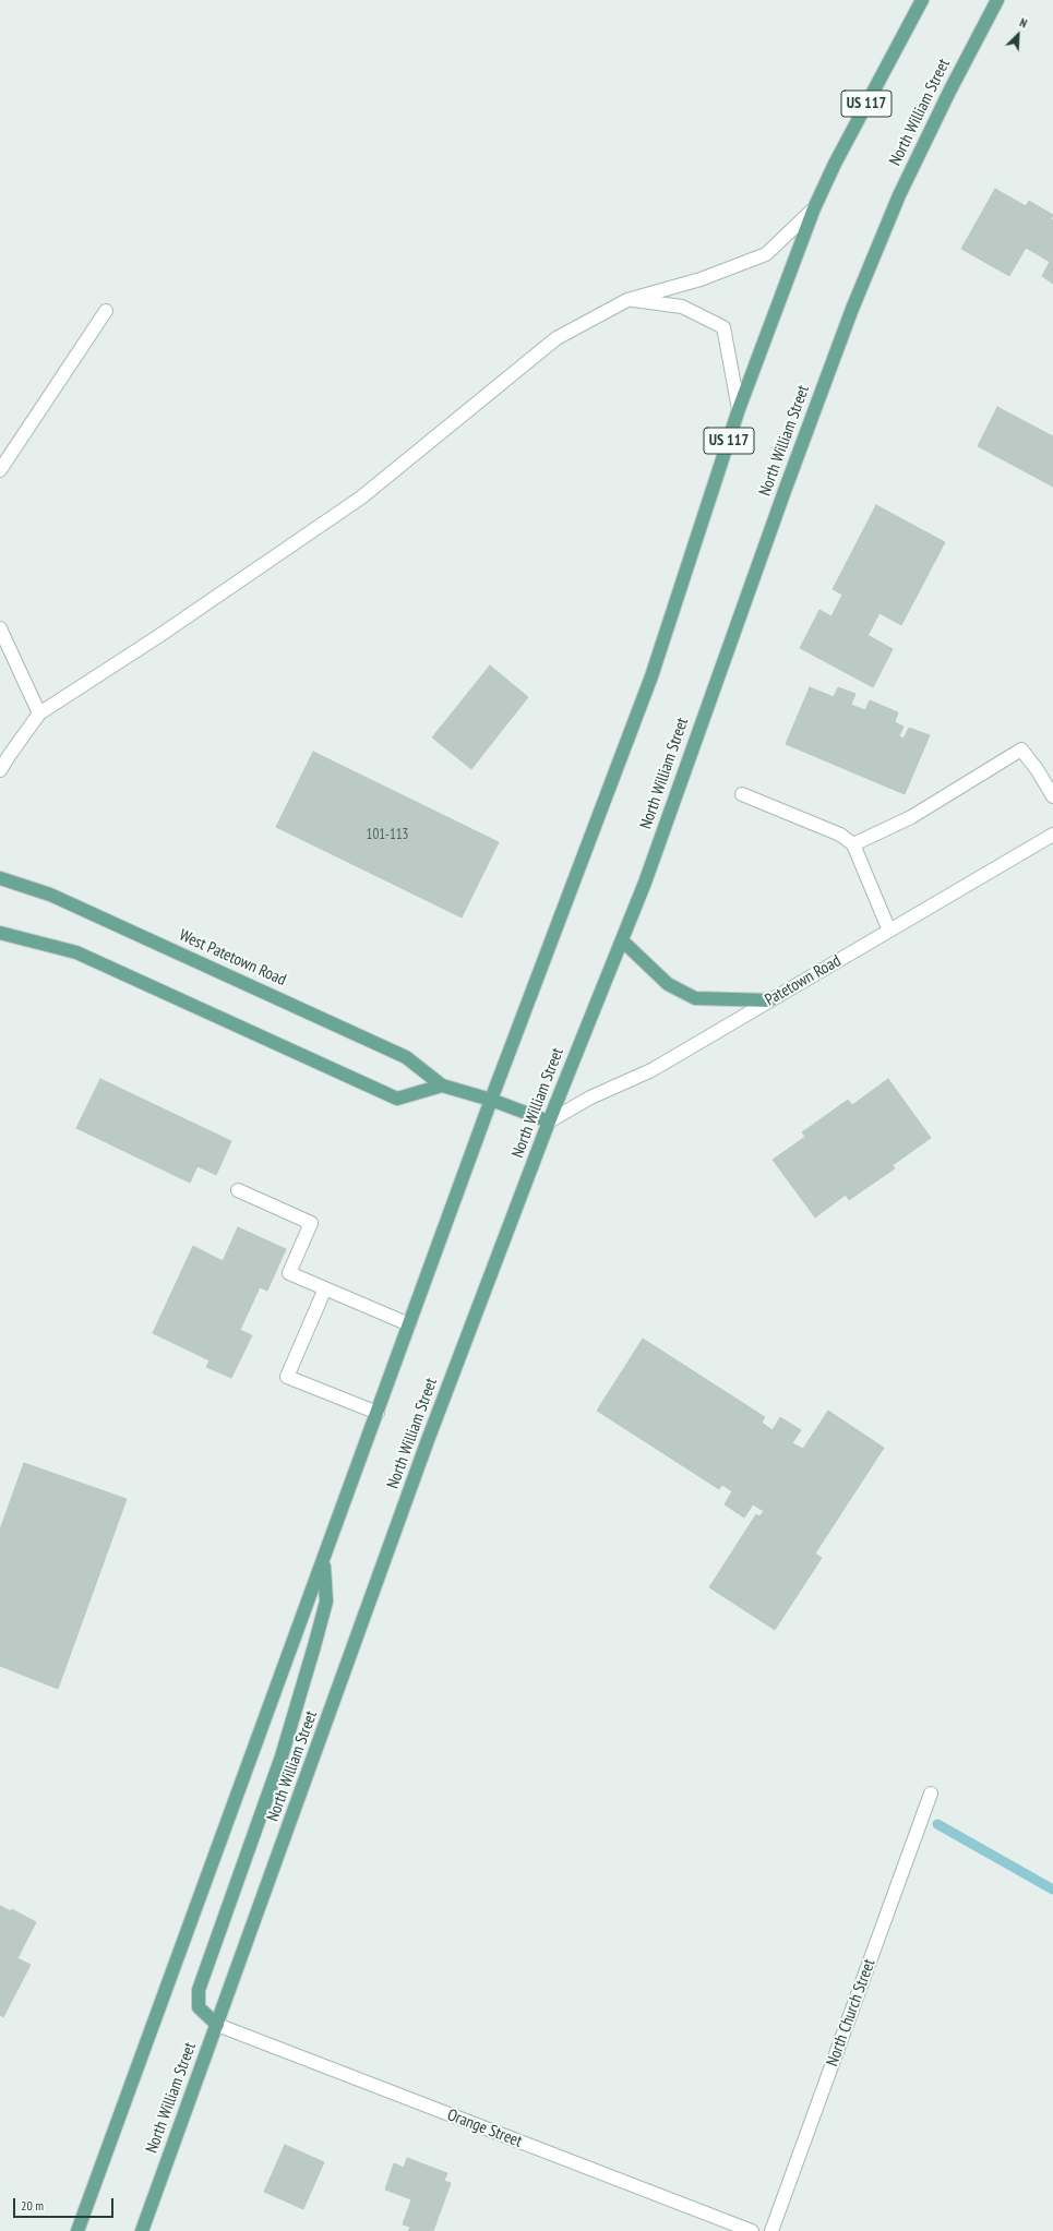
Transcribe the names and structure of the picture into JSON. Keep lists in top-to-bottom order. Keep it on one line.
{"streets":{"main road":["US 117","North William Street","West Patetown Road"],"street":["Patetown Road","North Church Street","Orange Street"]},"crossings":[["US 117","West Patetown Road"],["North William Street","West Patetown Road"],["North William Street","Patetown Road"],["North William Street","Orange Street"],["West Patetown Road","Patetown Road"]],"house_numbers":["101-113"],"scale_bar":"20 m","north":"top right"}
